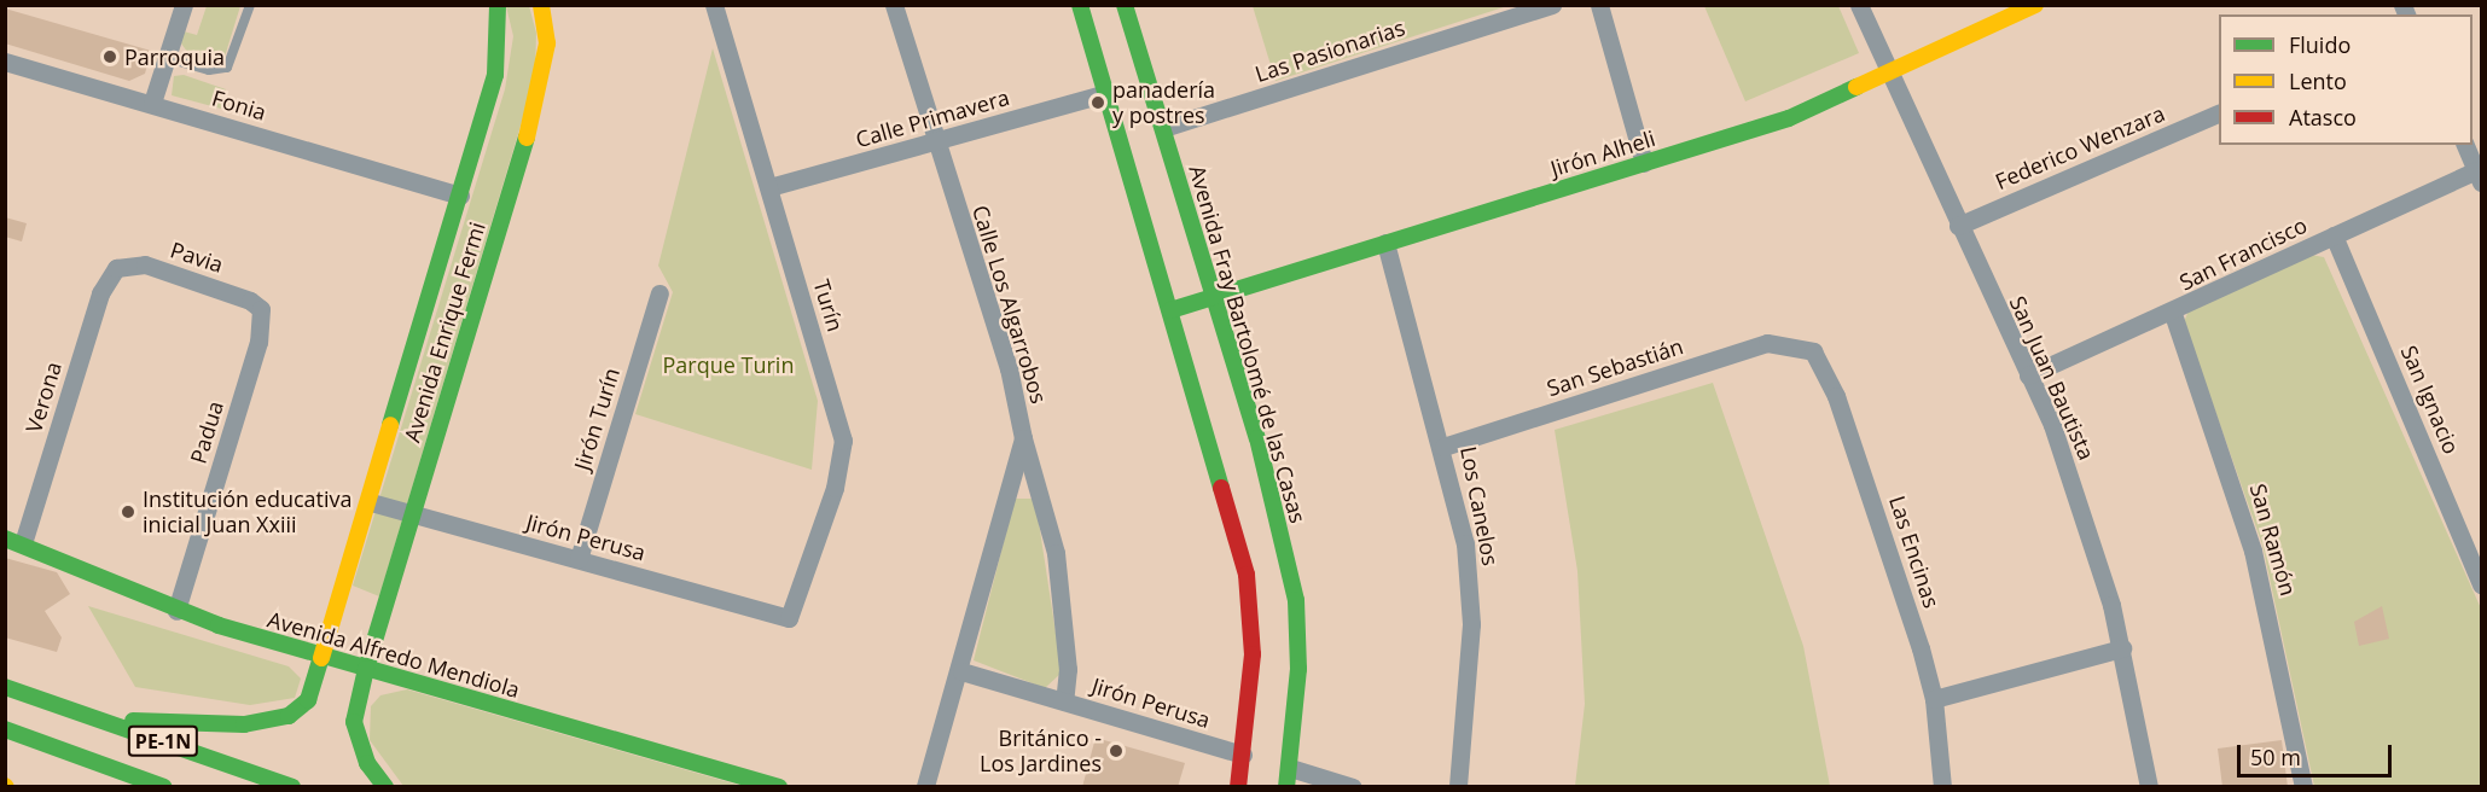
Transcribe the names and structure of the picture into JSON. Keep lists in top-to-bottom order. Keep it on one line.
{"streets":{"main road":["Jirón Alheli","Avenida Enrique Fermi","Avenida Fray Bartolomé de las Casas","Avenida Alfredo Mendiola","PE-1N"],"street":["Las Pasionarias","Fonia","Calle Primavera","Federico Wenzara","San Francisco","Pavia","Calle Los Algarrobos","Turín","San Sebastián","San Juan Bautista","Verona","San Ignacio","Jirón Turín","Padua","Los Canelos","Jirón Perusa","San Ramón","Las Encinas"]},"crossings":[["Las Pasionarias","Avenida Fray Bartolomé de las Casas"],["Fonia","Avenida Enrique Fermi"],["Calle Primavera","Calle Los Algarrobos"],["Calle Primavera","Turín"],["Federico Wenzara","San Juan Bautista"],["Jirón Alheli","Avenida Fray Bartolomé de las Casas"],["Jirón Alheli","San Juan Bautista"],["Jirón Alheli","Los Canelos"],["San Francisco","San Juan Bautista"],["San Francisco","San Ignacio"],["San Francisco","San Ramón"],["Pavia","Verona"],["Pavia","Padua"],["Calle Los Algarrobos","Jirón Perusa"],["Turín","Jirón Perusa"],["Avenida Enrique Fermi","Jirón Perusa"],["Avenida Enrique Fermi","Avenida Alfredo Mendiola"],["Avenida Enrique Fermi","PE-1N"],["San Sebastián","Los Canelos"],["San Sebastián","Las Encinas"],["Verona","Avenida Alfredo Mendiola"],["Jirón Turín","Jirón Perusa"],["Padua","Avenida Alfredo Mendiola"]],"parks":["Parque Turin"],"places":["Parroquia","panadería y postres","Institución educativa inicial Juan Xxiii","Británico - Los Jardines"],"legend":["Fluido","Lento","Atasco"],"scale_bar":"50 m"}
